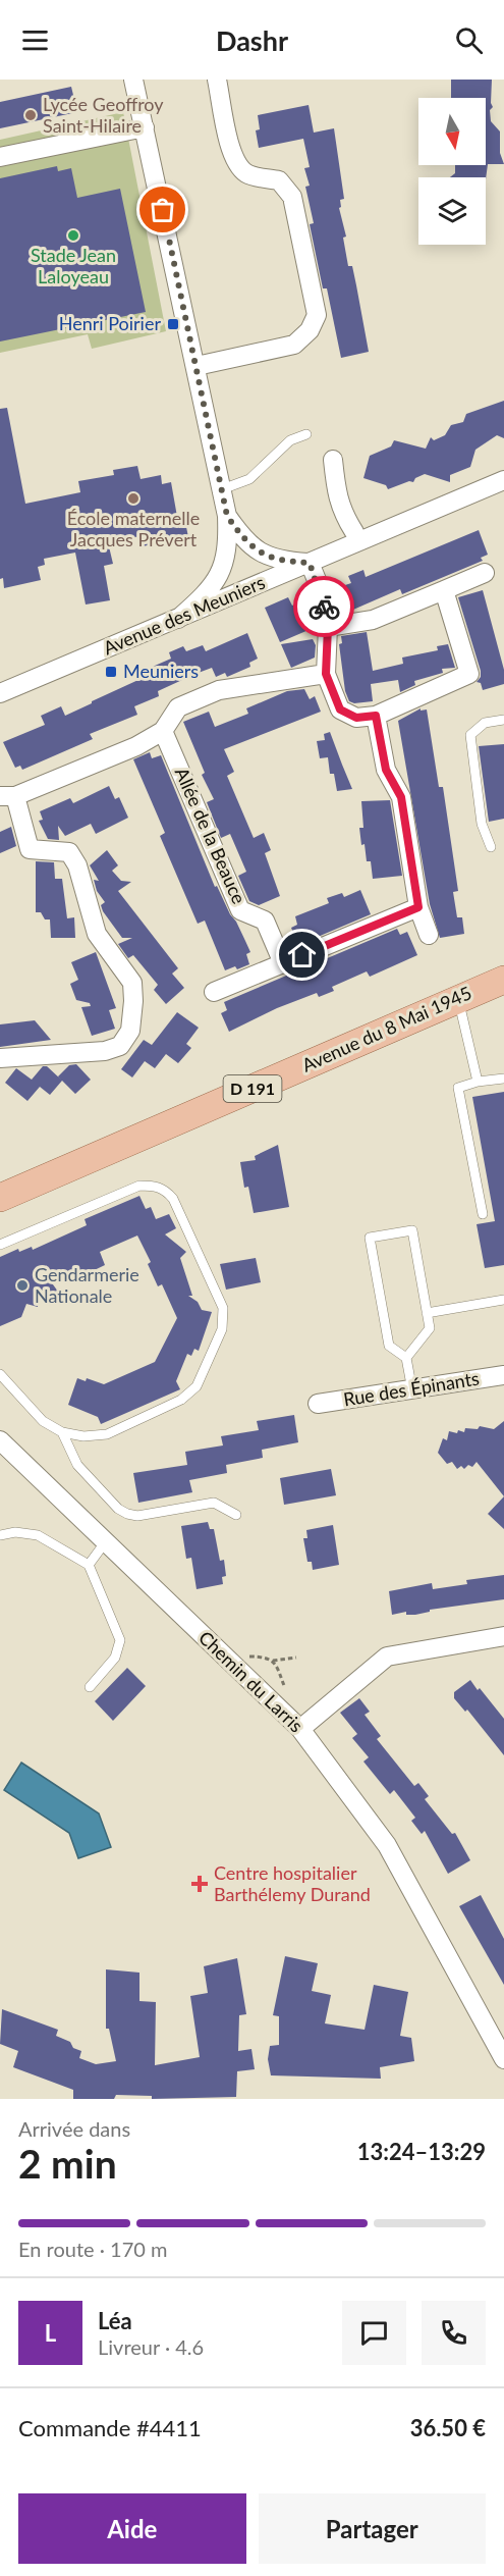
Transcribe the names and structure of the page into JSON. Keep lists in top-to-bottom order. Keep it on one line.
{"streets":{"main road":["Avenue du 8 Mai 1945","D 191"],"street":["Avenue des Meuniers","Allée de la Beauce","Rue des Épinants","Chemin du Larris"]},"places":{"other":["Lycée Geoffroy Saint-Hilaire","Stade Jean Laloyeau","École maternelle Jacques Prévert","Gendarmerie Nationale"],"transit":["Henri Poirier","Meuniers"],"health":["Centre hospitalier Barthélemy Durand"]},"north":"bottom","page":{"header":"Dashr","heading":["2 min","Arrivée dans","13:24–13:29"],"panel":["Léa","Livreur · 4.6","Commande #4411","36.50 €"],"bar":"En route · 170 m","round":"L","buttons":["Aide","Partager"]}}
